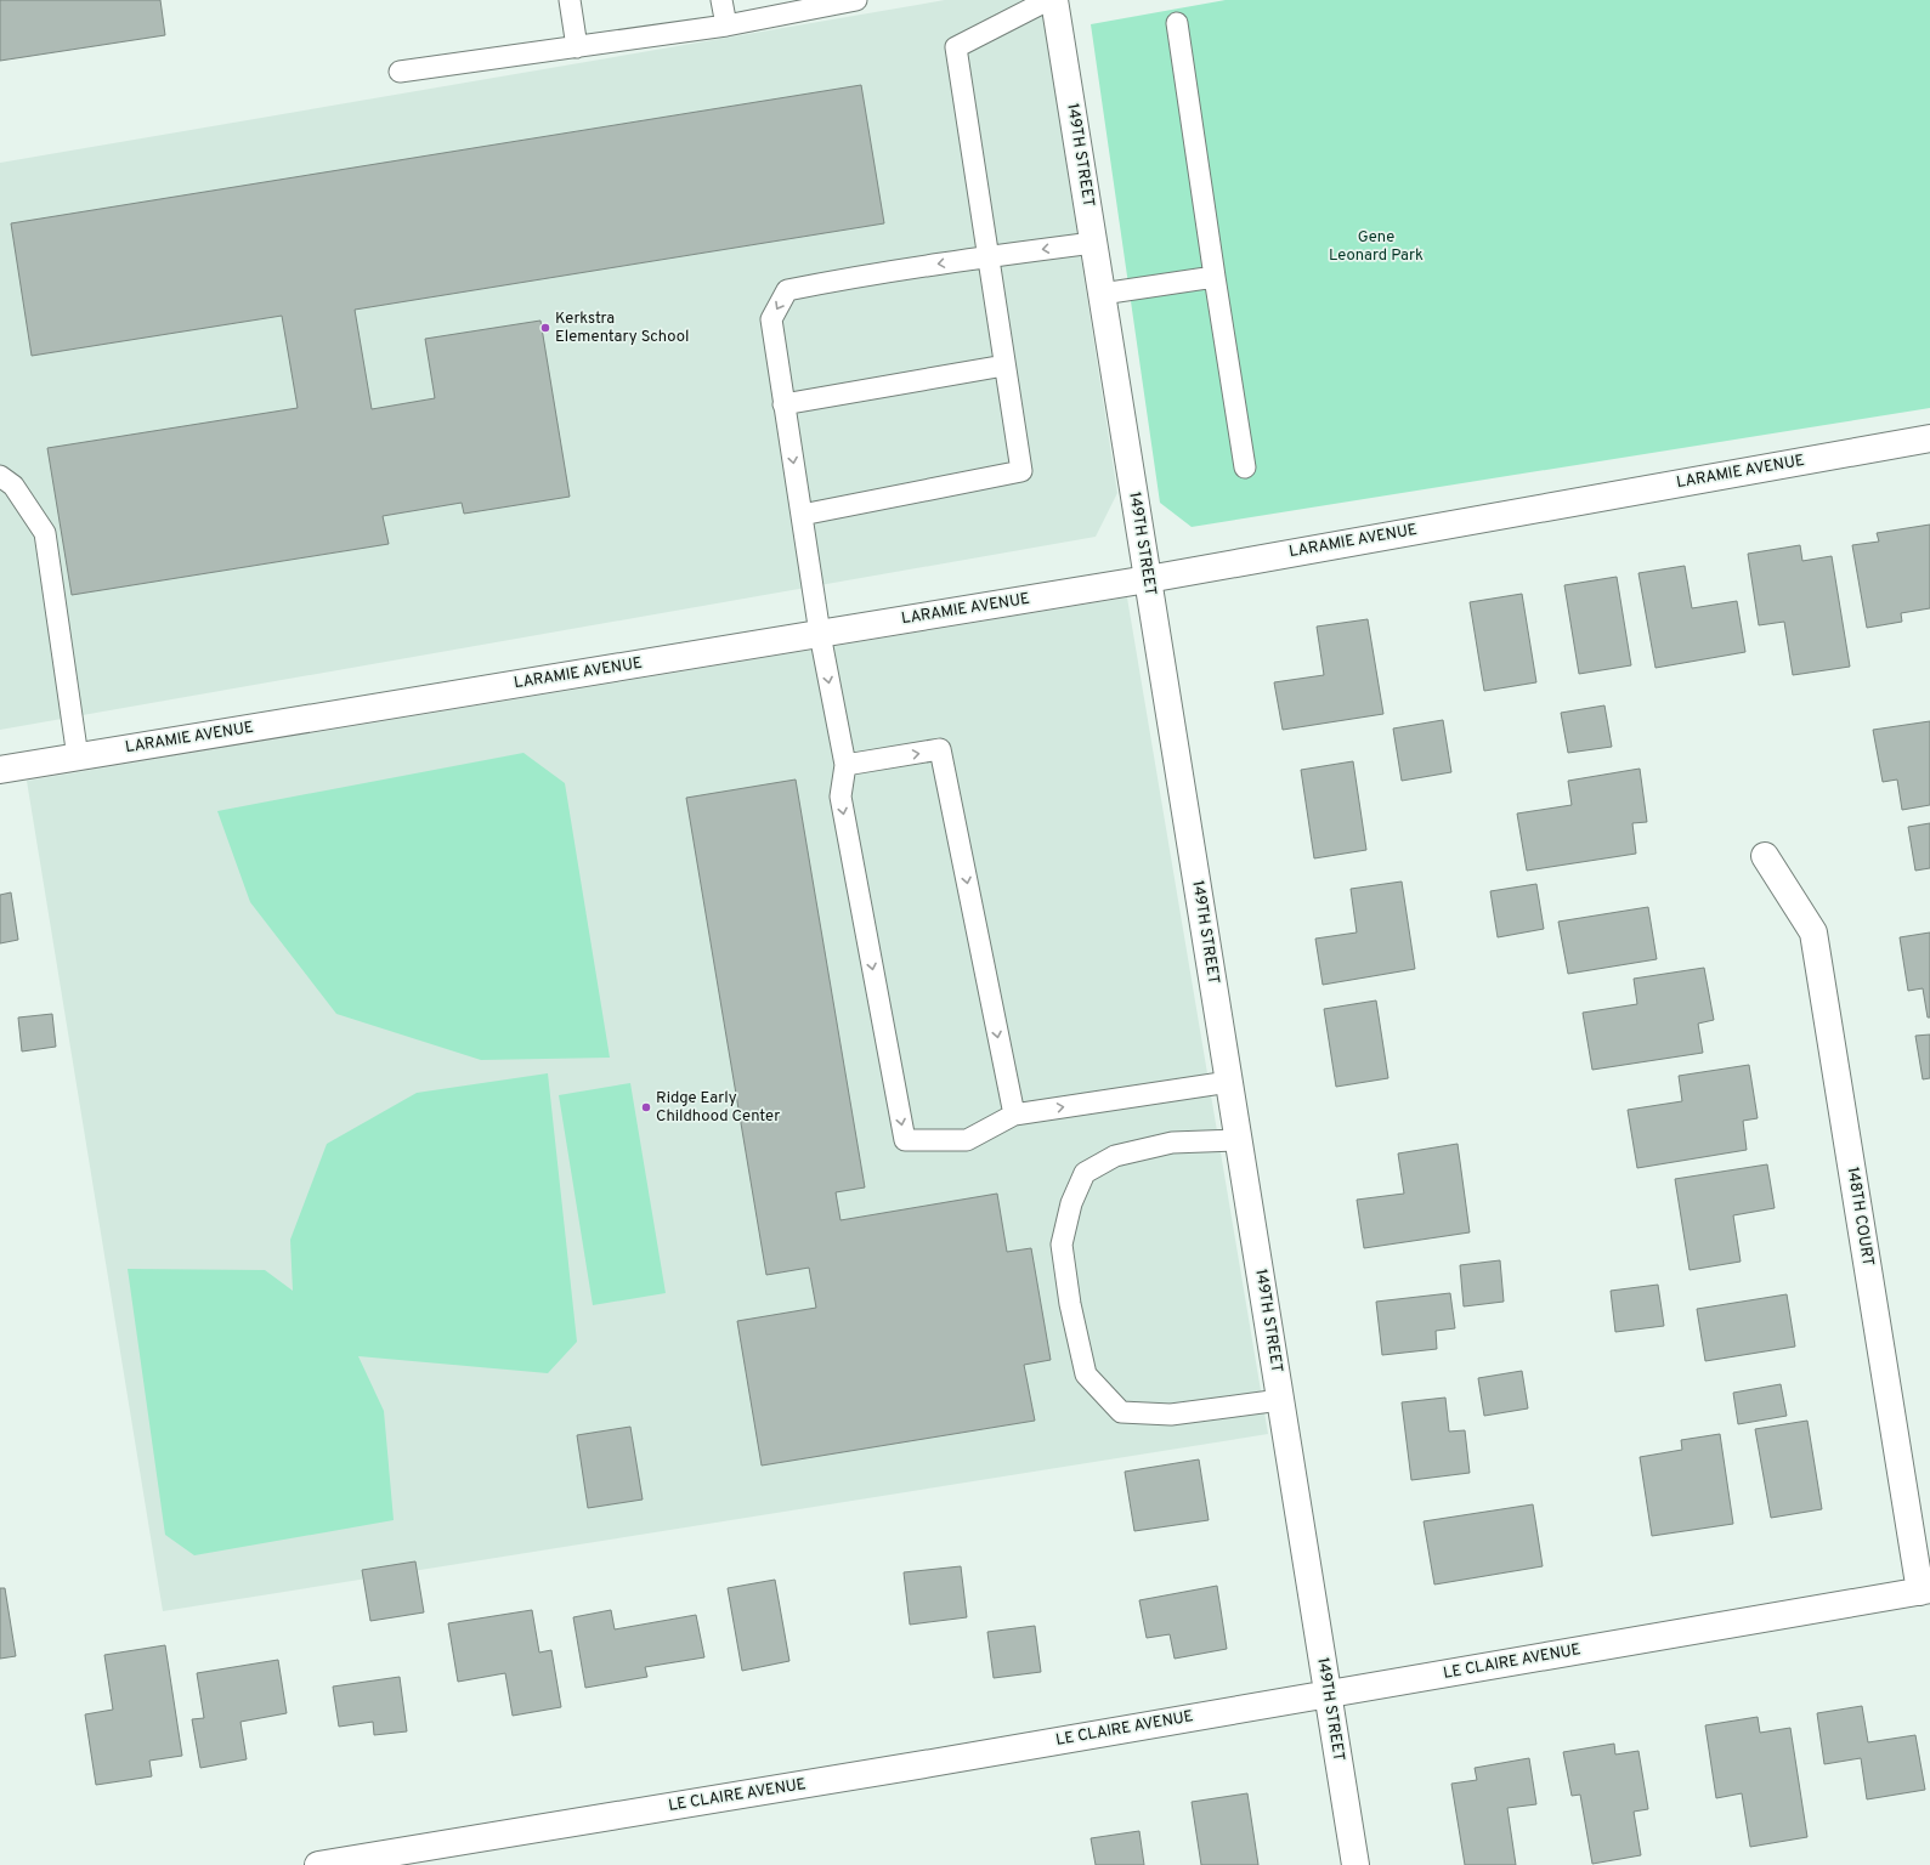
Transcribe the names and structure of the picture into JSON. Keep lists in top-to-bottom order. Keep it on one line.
{"streets":{"street":["149TH STREET","LARAMIE AVENUE","148TH COURT","LE CLAIRE AVENUE"]},"crossings":[["149TH STREET","LARAMIE AVENUE"],["149TH STREET","LE CLAIRE AVENUE"],["148TH COURT","LE CLAIRE AVENUE"]],"parks":["Gene Leonard Park"],"places":["Kerkstra Elementary School","Ridge Early Childhood Center"]}
